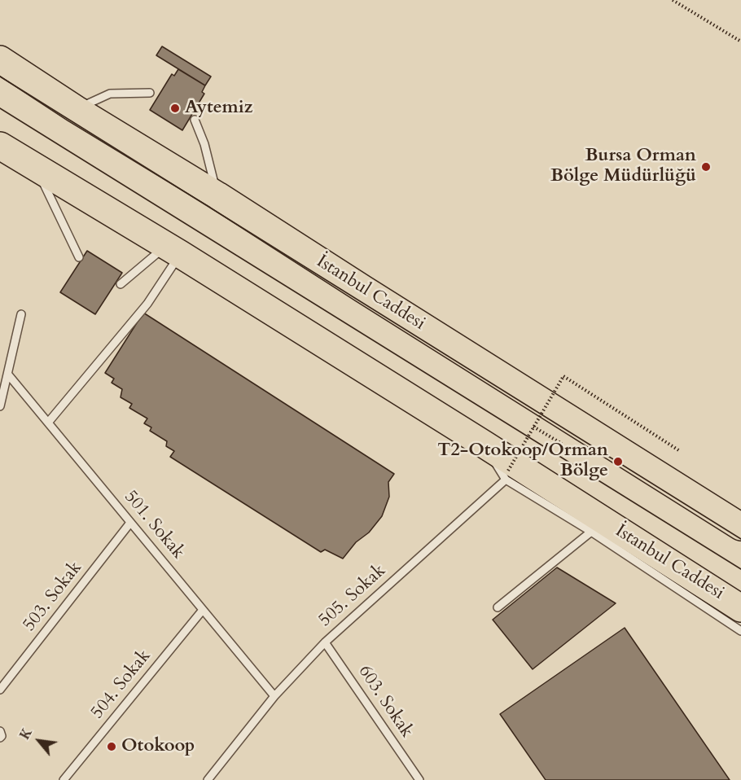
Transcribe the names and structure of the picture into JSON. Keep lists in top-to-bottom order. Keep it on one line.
{"streets":{"highway":["İstanbul Caddesi"],"lane":["501. Sokak","505. Sokak","503. Sokak","504. Sokak","603. Sokak"]},"crossings":[["501. Sokak","505. Sokak"],["501. Sokak","503. Sokak"],["501. Sokak","504. Sokak"],["505. Sokak","603. Sokak"]],"places":["Aytemiz","Bursa Orman Bölge Müdürlüğü","T2-Otokoop/Orman Bölge","Otokoop"],"north":"top left"}
